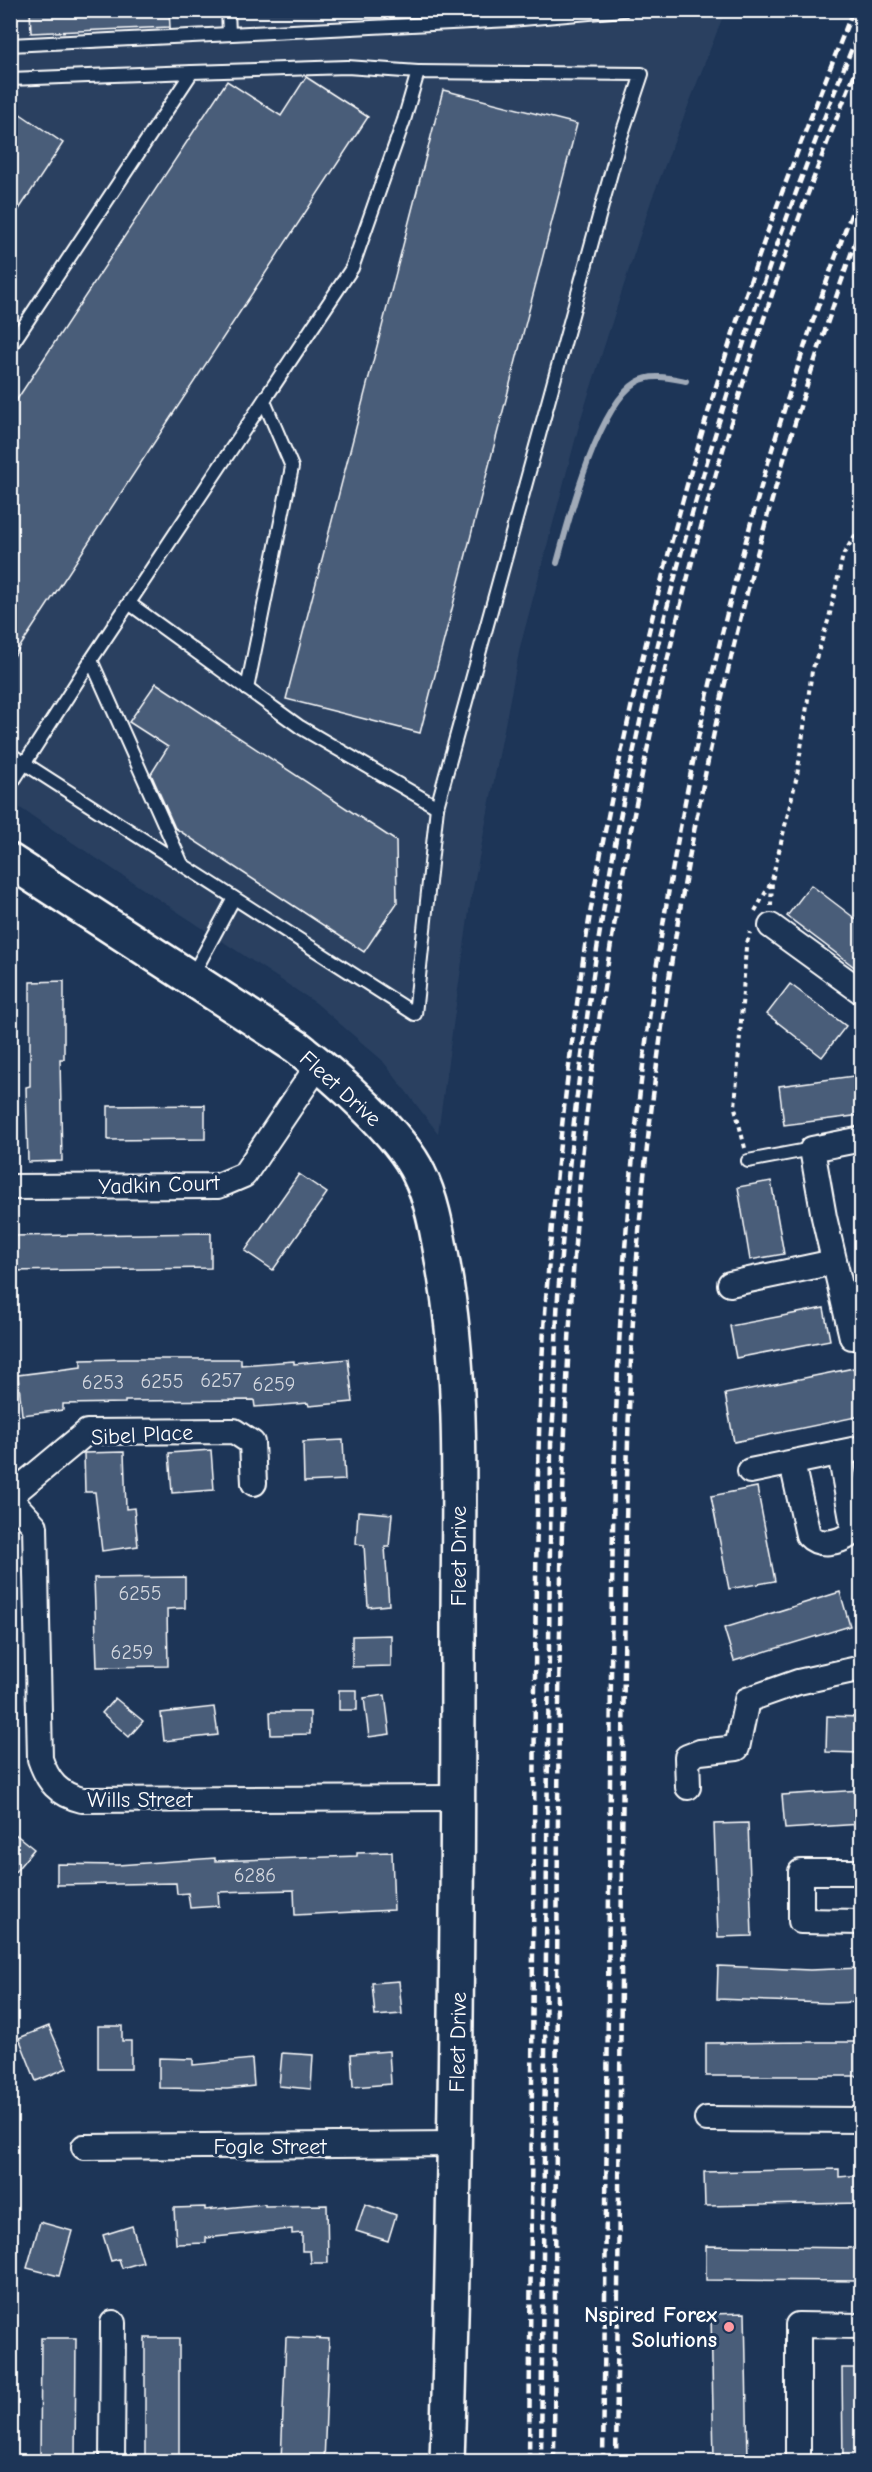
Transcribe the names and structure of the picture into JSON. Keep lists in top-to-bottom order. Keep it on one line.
{"streets":{"street":["Fleet Drive","Yadkin Court","Sibel Place","Wills Street","Fogle Street"]},"crossings":[["Fleet Drive","Yadkin Court"],["Fleet Drive","Wills Street"],["Fleet Drive","Fogle Street"],["Sibel Place","Wills Street"]],"places":["Nspired Forex Solutions"],"house_numbers":["6257","6255","6253","6259","6255","6259","6286"]}
